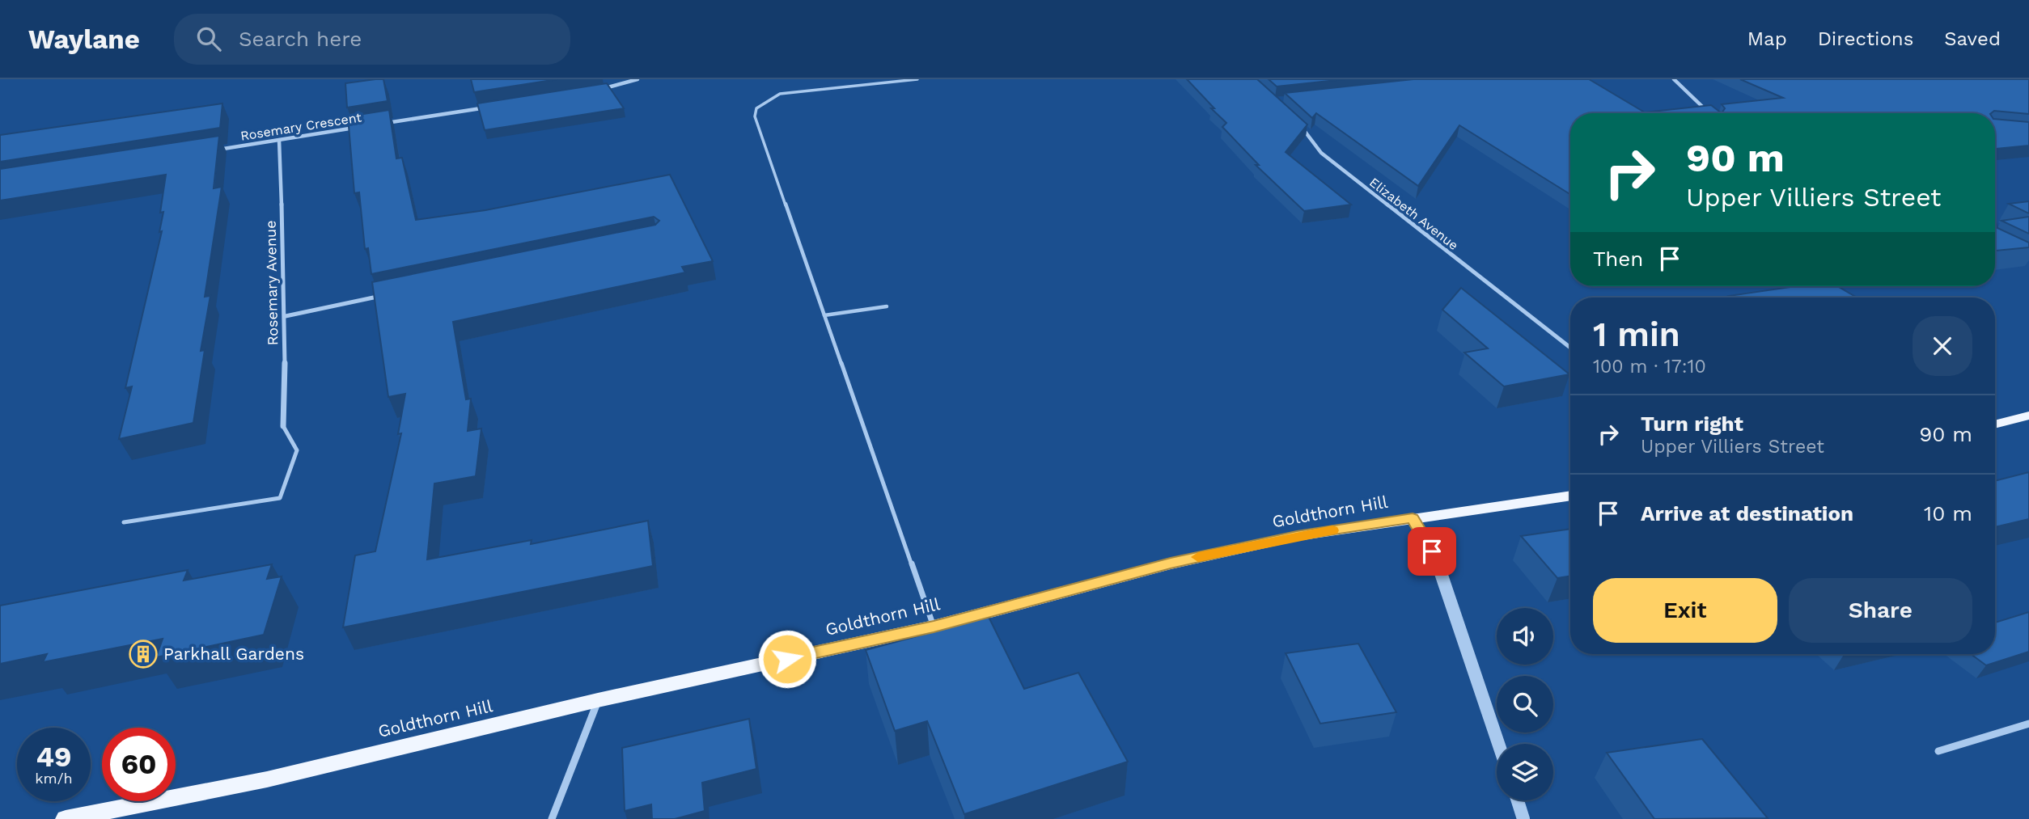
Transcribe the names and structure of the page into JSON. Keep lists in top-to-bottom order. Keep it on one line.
{"streets":{"main road":["Goldthorn Hill"],"street":["Rosemary Crescent","Elizabeth Avenue","Rosemary Avenue"]},"crossings":[["Rosemary Crescent","Rosemary Avenue"]],"places":{"building":["Parkhall Gardens"]},"page":{"header":"Waylane","search":"Search here","nav":["Map","Directions","Saved"],"turn":["90 m","Upper Villiers Street"],"then":"Then","heading":["1 min","100 m · 17:10"],"list":[{"name":"Turn right","note":"Upper Villiers Street","value":"90 m"},{"name":"Arrive at destination","value":"10 m"}],"buttons":["Exit","Share"],"speed":"49 km/h","limit":"60"}}
